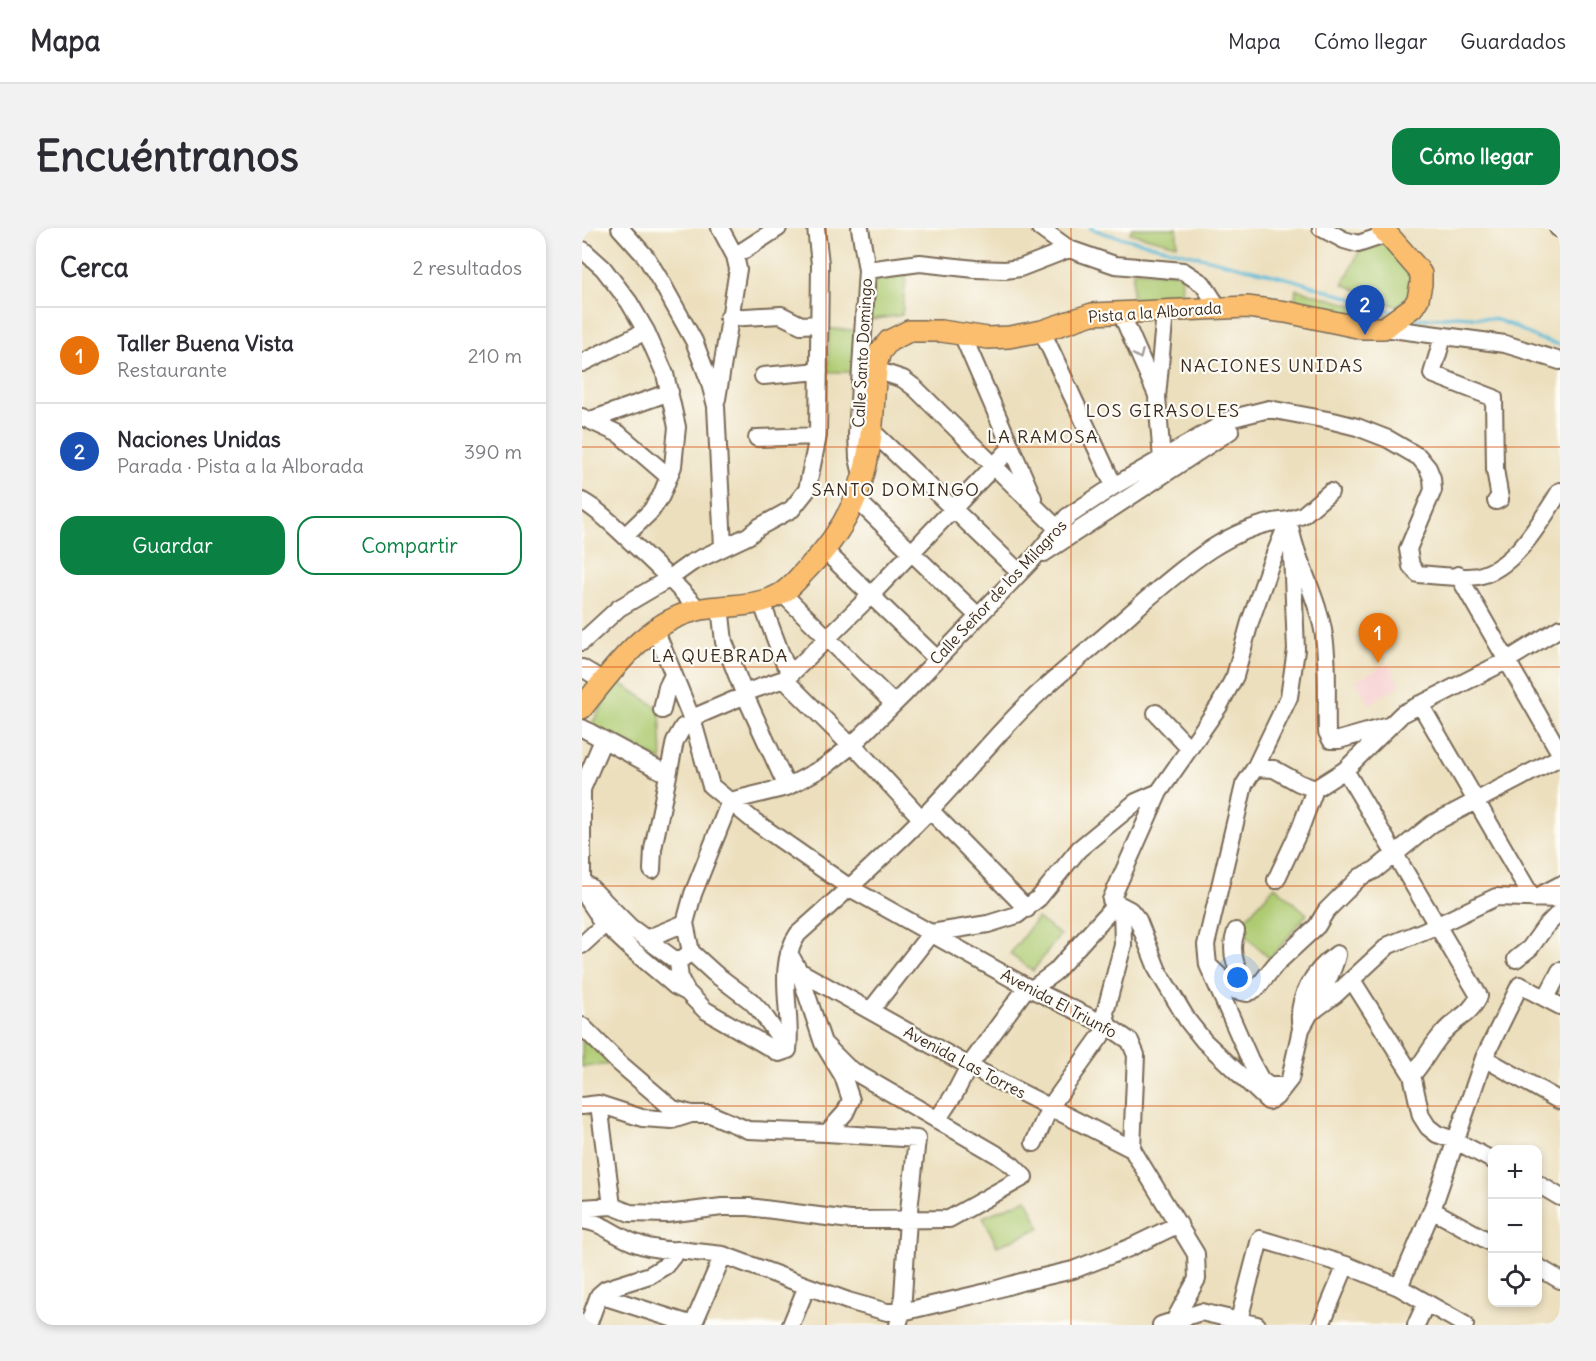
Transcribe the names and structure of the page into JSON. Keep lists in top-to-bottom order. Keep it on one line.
{"streets":{"main road":["Pista a la Alborada"],"street":["Calle Santo Domingo","Calle Señor de los Milagros","Avenida El Triunfo","Avenida Las Torres"]},"crossings":[["Pista a la Alborada","Calle Santo Domingo"],["Calle Señor de los Milagros","Avenida El Triunfo"],["Avenida El Triunfo","Avenida Las Torres"]],"districts":["NACIONES UNIDAS","LOS GIRASOLES","LA RAMOSA","SANTO DOMINGO","LA QUEBRADA"],"page":{"header":"Mapa","nav":["Mapa","Cómo llegar","Guardados"],"buttons":["Cómo llegar",["Guardar","Compartir"]],"title":"Encuéntranos","heading":["Cerca","2 resultados"],"pins":["2","1"],"list":[{"mark":"1","name":"Taller Buena Vista","note":"Restaurante","value":"210 m"},{"mark":"2","name":"Naciones Unidas","note":"Parada · Pista a la Alborada","value":"390 m"}],"map_buttons":["+","−"]}}
